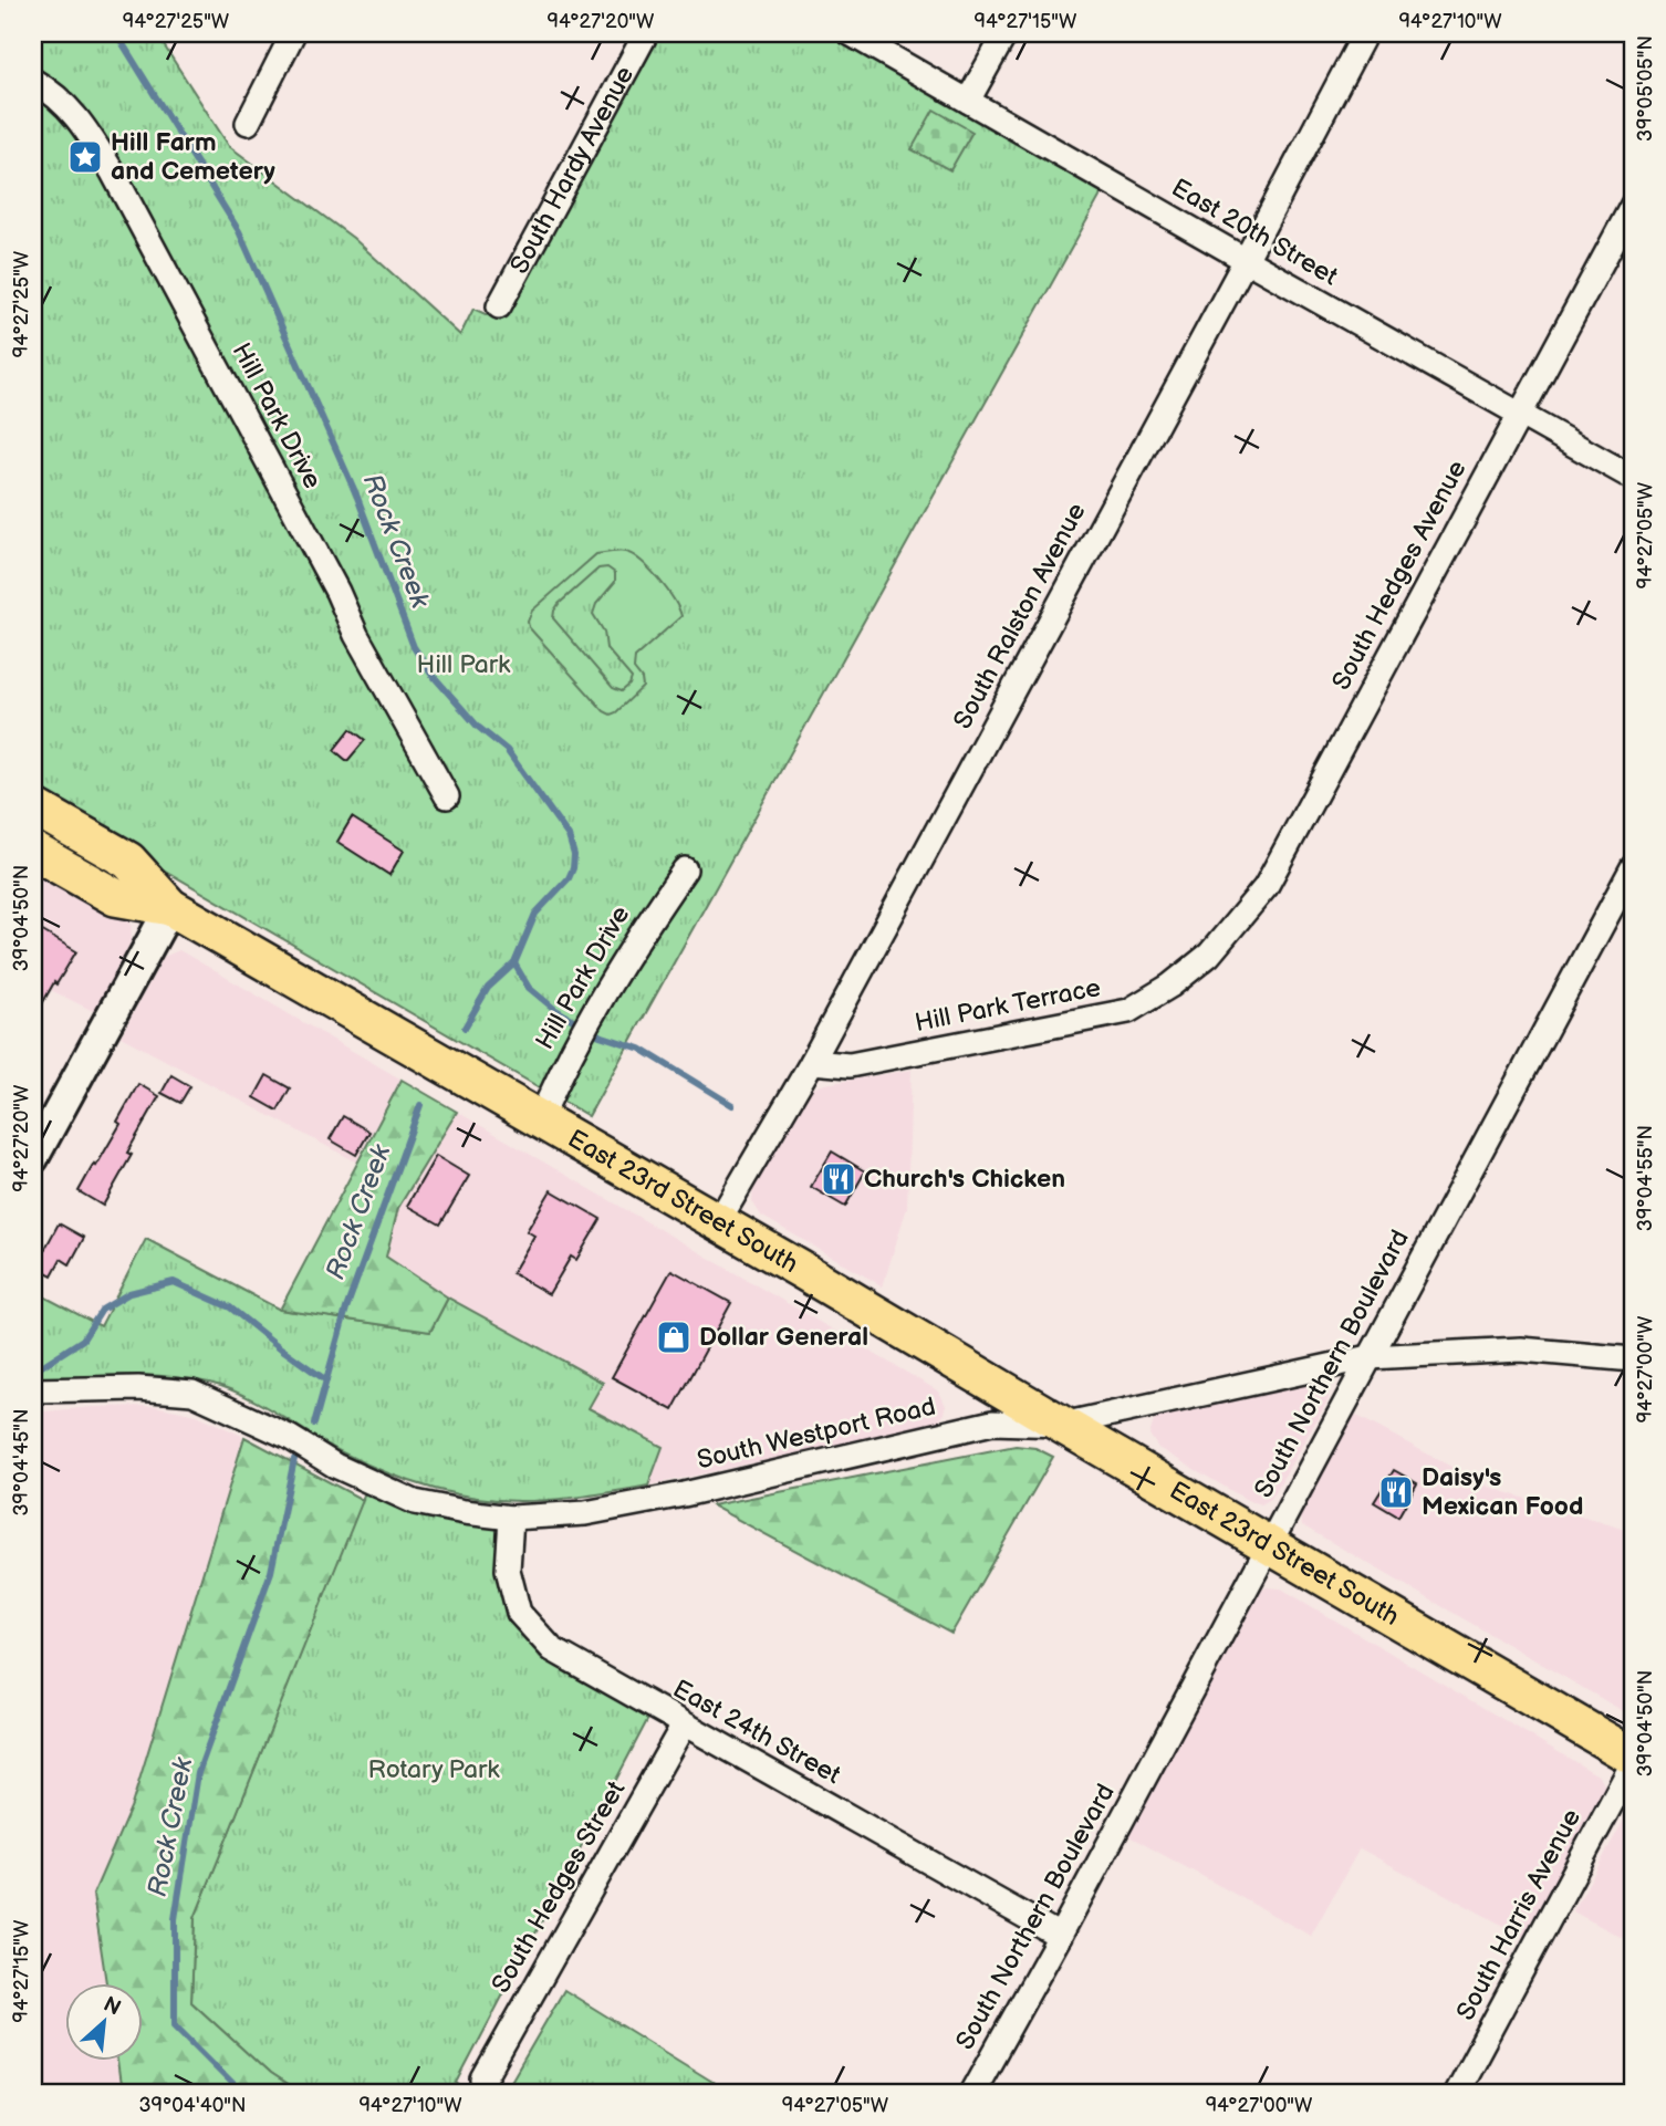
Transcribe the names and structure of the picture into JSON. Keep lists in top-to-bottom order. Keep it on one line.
{"streets":{"main road":["East 23rd Street South"],"street":["South Hardy Avenue","East 20th Street","Hill Park Drive","South Hedges Avenue","South Ralston Avenue","Hill Park Terrace","South Northern Boulevard","South Westport Road","East 24th Street","South Hedges Street","South Harris Avenue"]},"crossings":[["East 20th Street","South Hedges Avenue"],["East 20th Street","South Ralston Avenue"],["Hill Park Drive","East 23rd Street South"],["South Hedges Avenue","Hill Park Terrace"],["South Ralston Avenue","Hill Park Terrace"],["South Ralston Avenue","East 23rd Street South"],["East 23rd Street South","South Northern Boulevard"],["East 23rd Street South","South Westport Road"],["East 23rd Street South","South Harris Avenue"],["South Northern Boulevard","South Westport Road"],["South Northern Boulevard","East 24th Street"],["South Westport Road","East 24th Street"],["East 24th Street","South Hedges Street"]],"water":["Rock Creek"],"parks":["Hill Park","Rotary Park"],"places":{"place":["Hill Farm and Cemetery"],"restaurant":["Church's Chicken","Daisy's Mexican Food"],"shop":["Dollar General"]},"north":"top right","coordinates":["94°27'25\"W","94°27'20\"W","94°27'15\"W","94°27'10\"W","39°05'05\"N","94°27'05\"W","39°04'50\"N","39°04'55\"N","94°27'00\"W","39°04'45\"N","39°04'40\"N"]}
